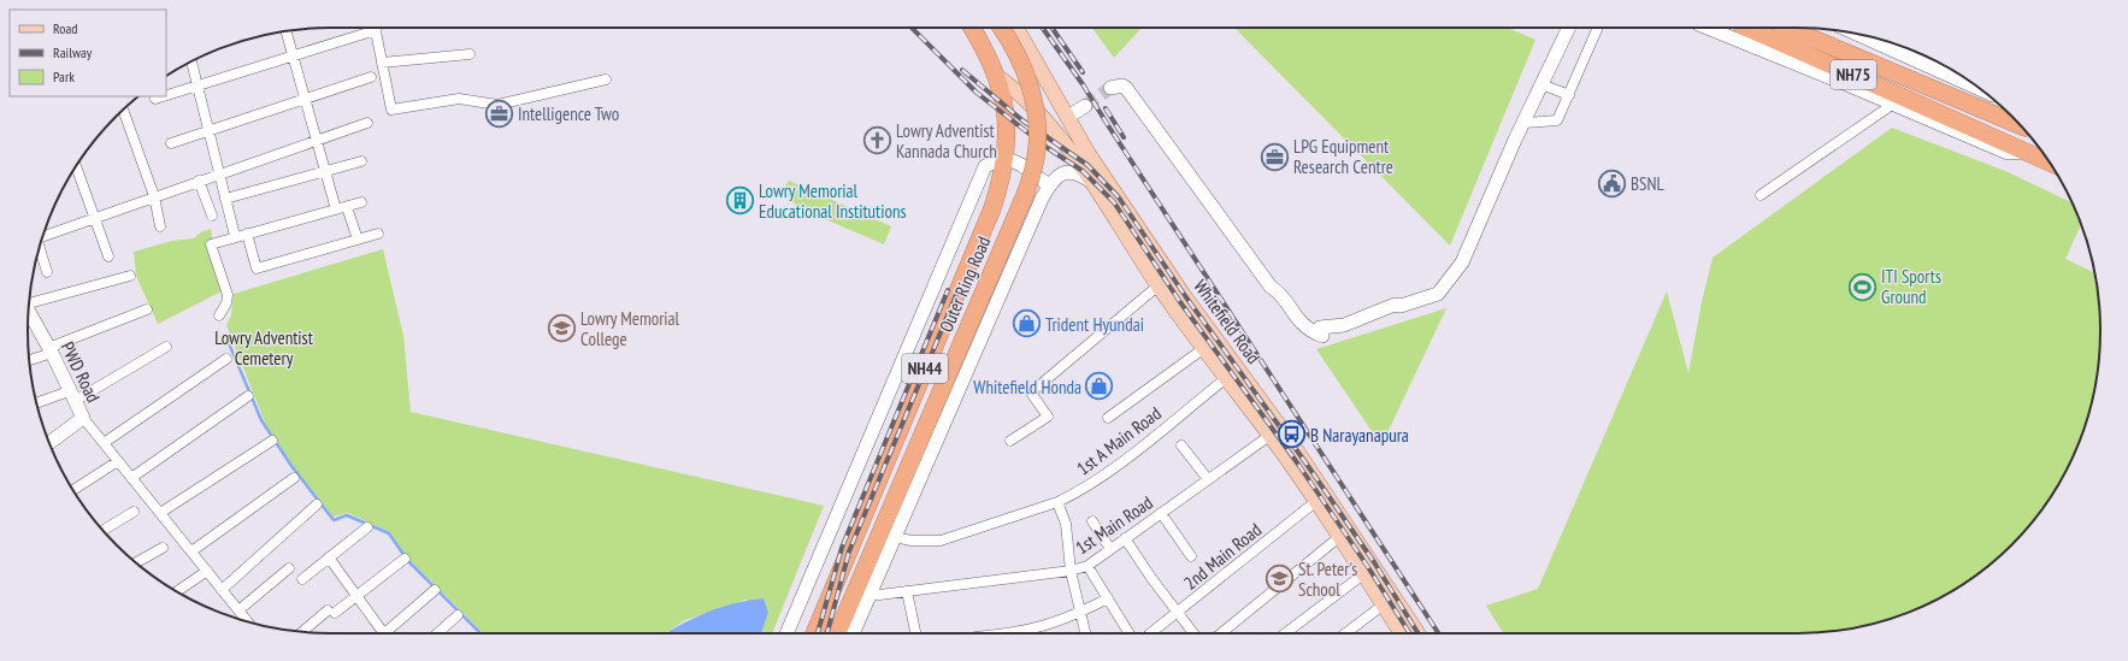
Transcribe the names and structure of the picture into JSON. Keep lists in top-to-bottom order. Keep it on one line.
{"streets":{"highway":["NH75","Outer Ring Road","NH44"],"main road":["Whitefield Road"],"street":["PWD Road","1st A Main Road","1st Main Road","2nd Main Road"]},"crossings":[["Outer Ring Road","Whitefield Road"],["Whitefield Road","1st A Main Road"],["Whitefield Road","1st Main Road"],["Whitefield Road","2nd Main Road"]],"parks":["Lowry Adventist Cemetery"],"places":{"office":["Intelligence Two","LPG Equipment Research Centre"],"church":["Lowry Adventist Kannada Church"],"public building":["BSNL"],"building":["Lowry Memorial Educational Institutions"],"sports":["ITI Sports Ground"],"shop":["Trident Hyundai","Whitefield Honda"],"school or university":["Lowry Memorial College","St. Peter's School"],"bus stop":["B Narayanapura"]},"legend":["Road","Railway","Park"]}
